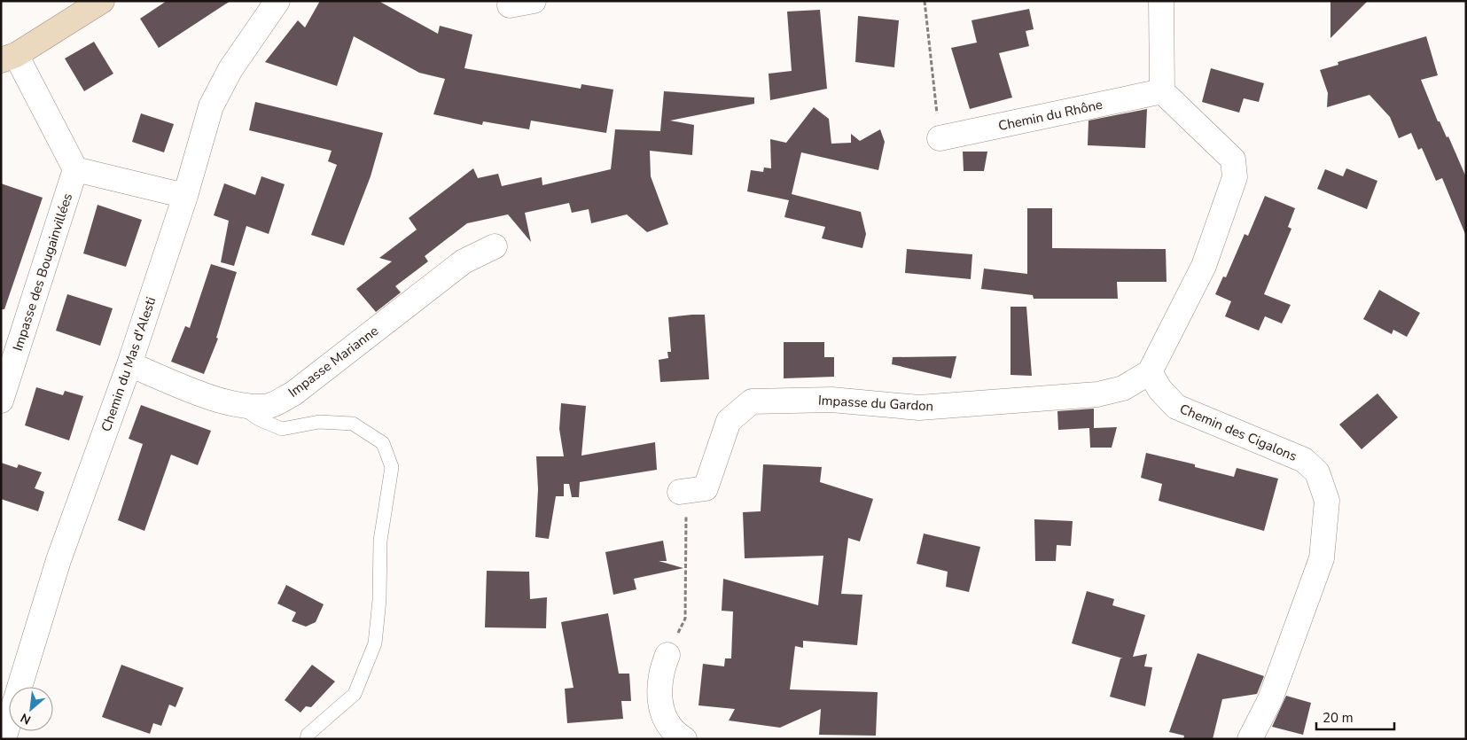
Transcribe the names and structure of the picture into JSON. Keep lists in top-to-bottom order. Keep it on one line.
{"streets":{"street":["Chemin du Rhône","Impasse des Bougainvillées","Impasse Marianne","Chemin du Mas d'Alesti","Impasse du Gardon","Chemin des Cigalons"]},"crossings":[["Impasse Marianne","Chemin du Mas d'Alesti"],["Impasse du Gardon","Chemin des Cigalons"]],"scale_bar":"20 m","north":"bottom left"}
